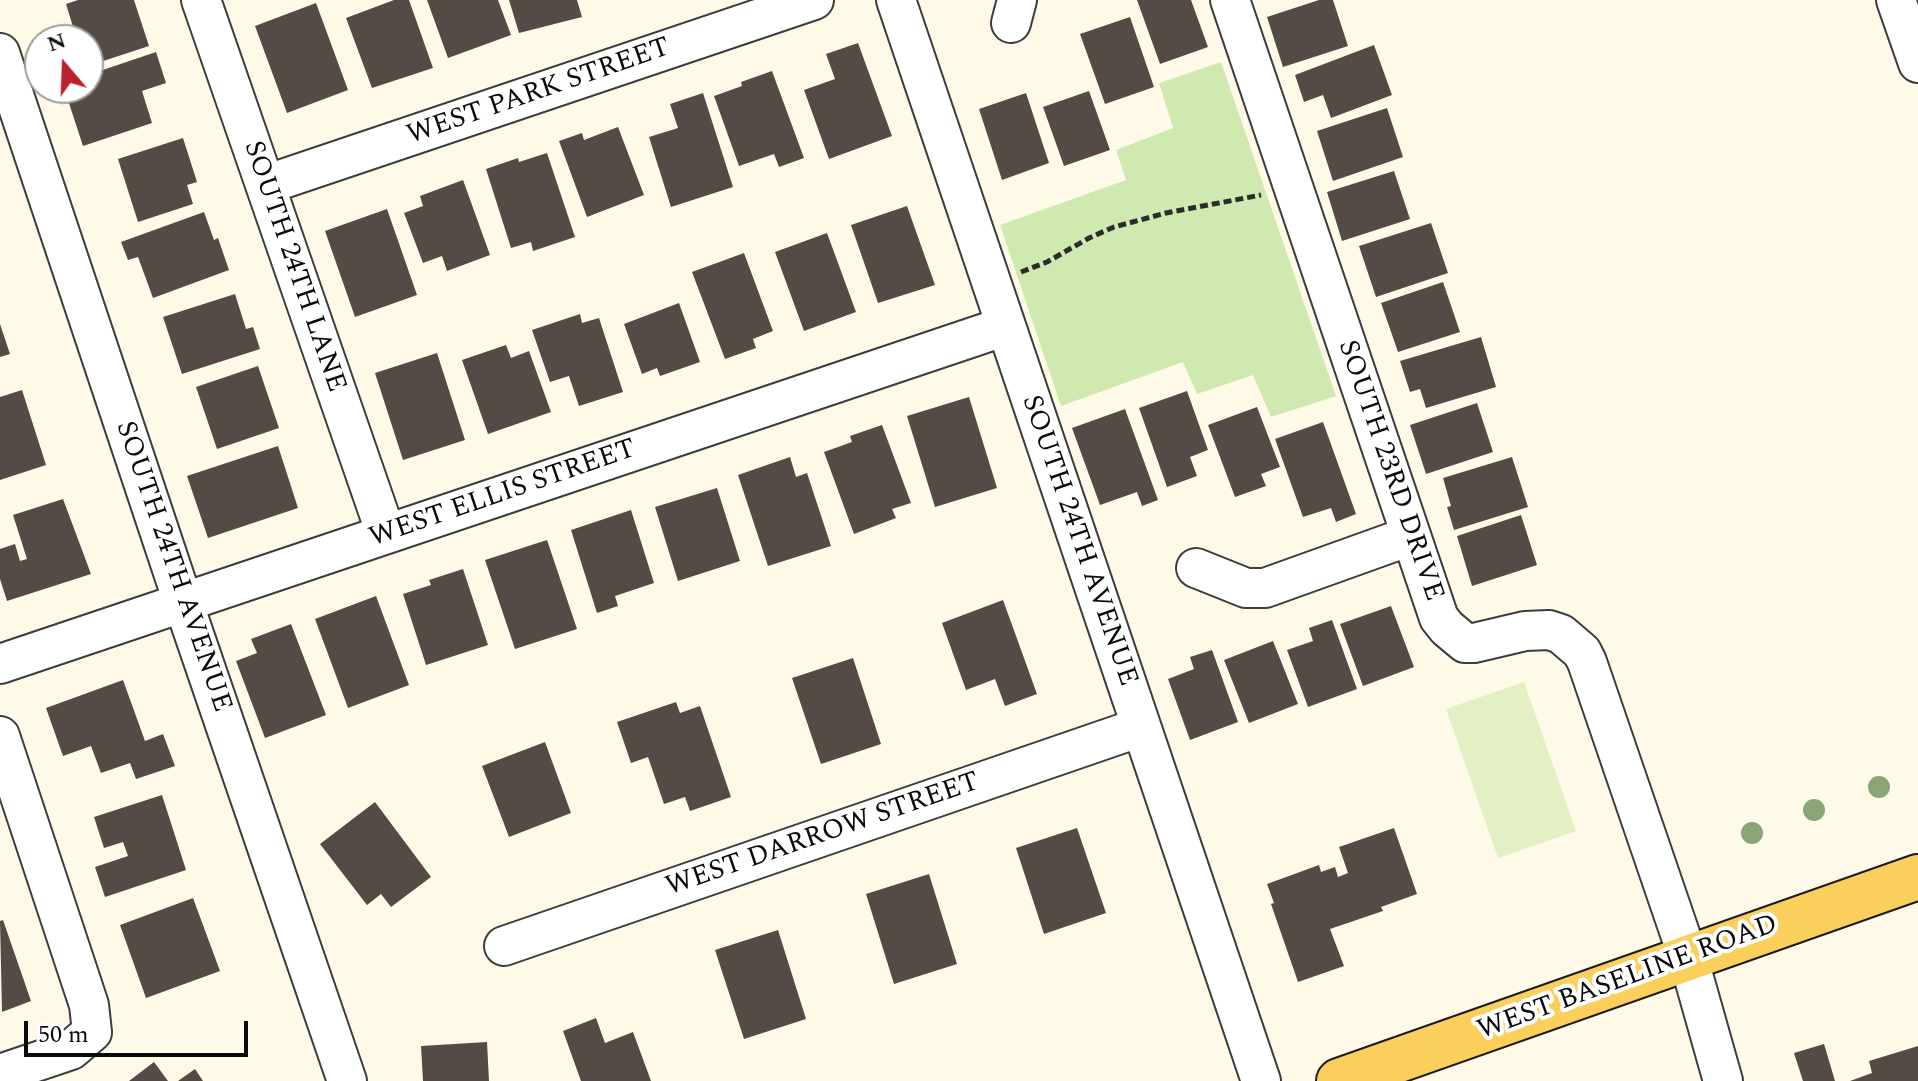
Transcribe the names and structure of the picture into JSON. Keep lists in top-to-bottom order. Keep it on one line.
{"streets":{"main road":["WEST BASELINE ROAD"],"street":["WEST PARK STREET","SOUTH 24TH LANE","SOUTH 23RD DRIVE","WEST ELLIS STREET","SOUTH 24TH AVENUE","WEST DARROW STREET"]},"crossings":[["WEST PARK STREET","SOUTH 24TH LANE"],["SOUTH 24TH LANE","WEST ELLIS STREET"],["SOUTH 23RD DRIVE","WEST BASELINE ROAD"],["WEST ELLIS STREET","SOUTH 24TH AVENUE"],["SOUTH 24TH AVENUE","WEST DARROW STREET"]],"scale_bar":"50 m","north":"top"}
